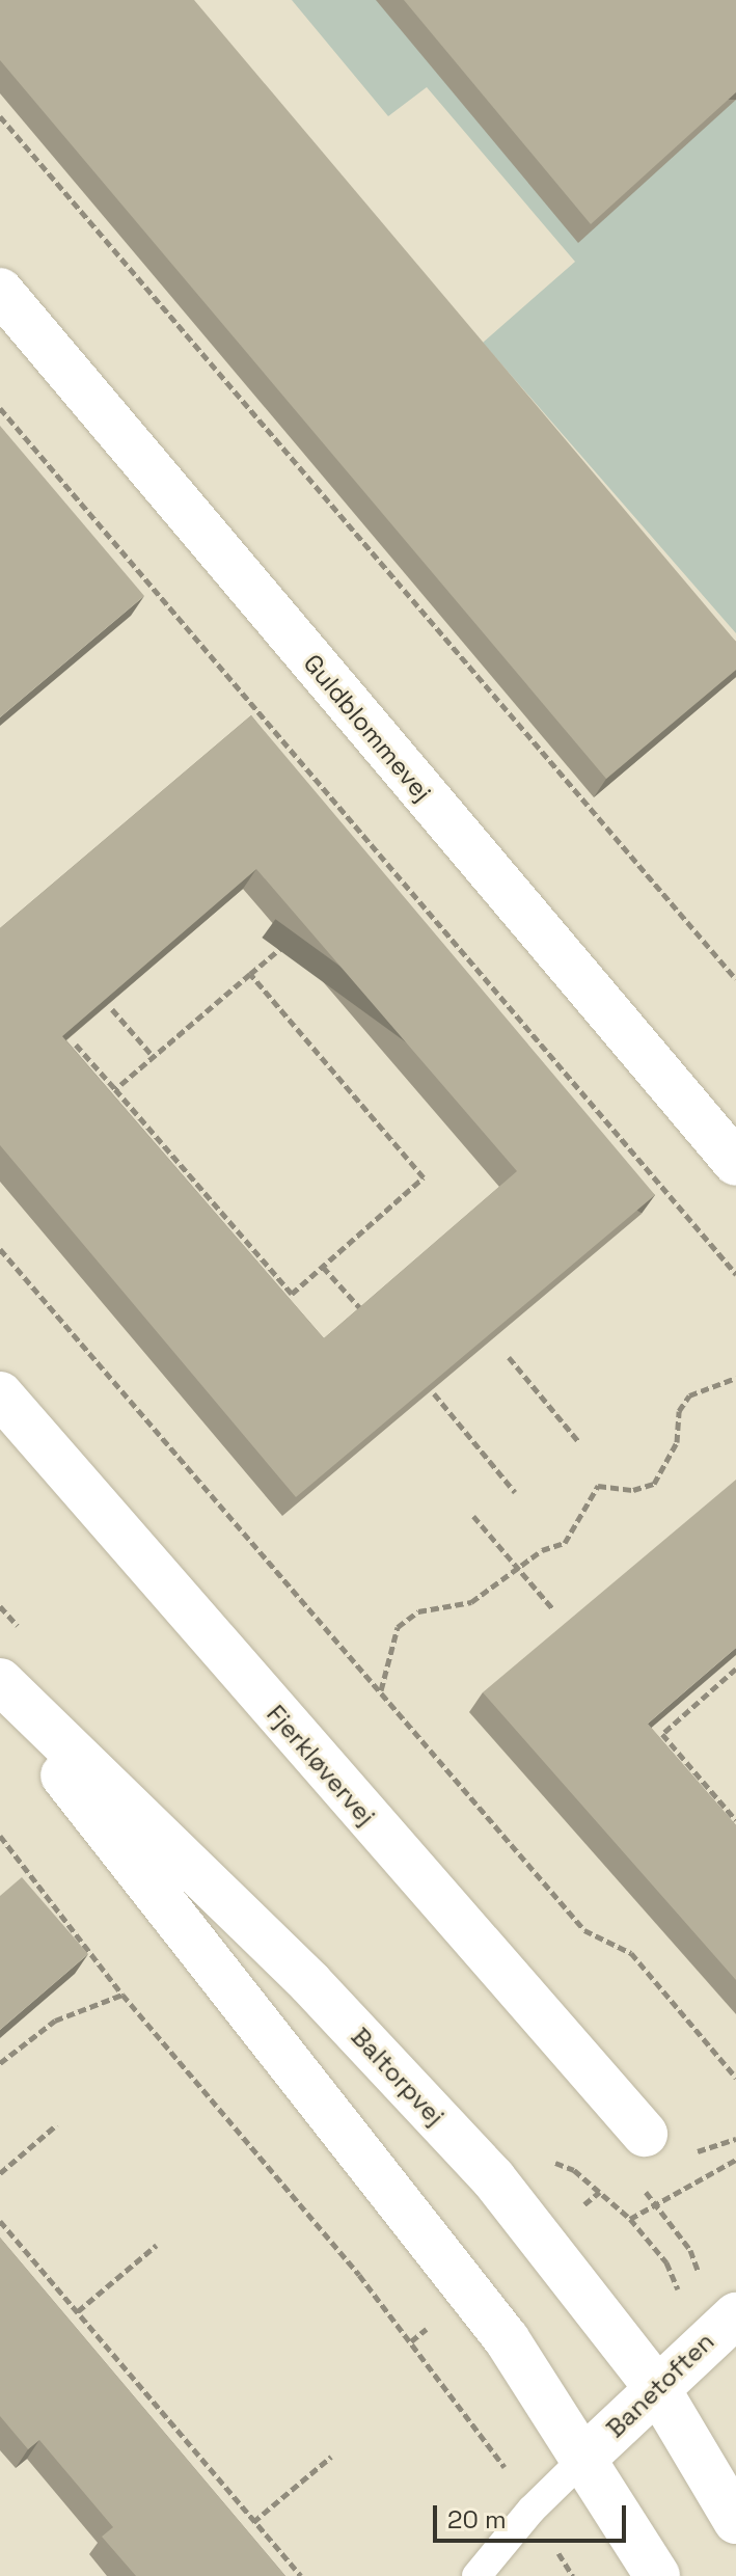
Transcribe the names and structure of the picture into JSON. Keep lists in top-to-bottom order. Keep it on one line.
{"streets":{"street":["Guldblommevej","Fjerkløvervej","Baltorpvej","Banetoften"]},"crossings":[["Baltorpvej","Banetoften"]],"scale_bar":"20 m"}
